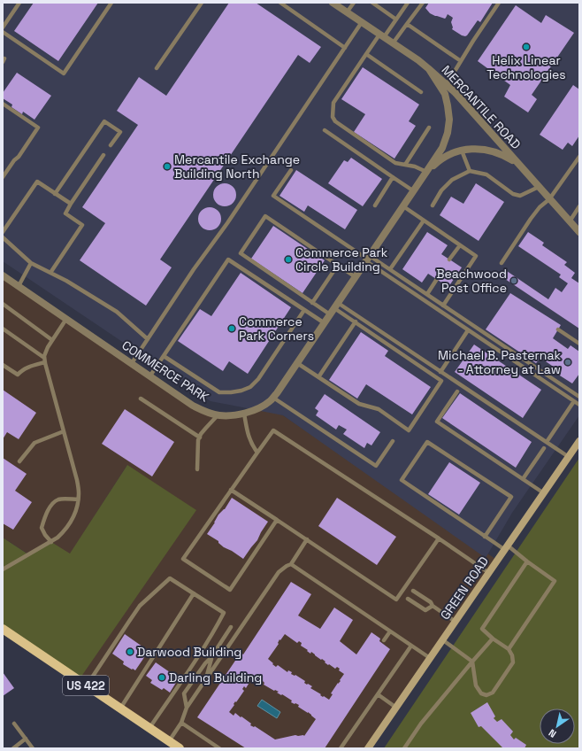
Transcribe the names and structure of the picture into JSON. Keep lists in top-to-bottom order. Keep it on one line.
{"streets":{"main road":["GREEN ROAD","US 422"],"street":["MERCANTILE ROAD","COMMERCE PARK"]},"crossings":[["MERCANTILE ROAD","COMMERCE PARK"]],"places":["Helix Linear Technologies","Mercantile Exchange Building North","Commerce Park Circle Building","Beachwood Post Office","Commerce Park Corners","Michael B. Pasternak - Attorney at Law","Darwood Building","Darling Building"],"north":"bottom left"}
